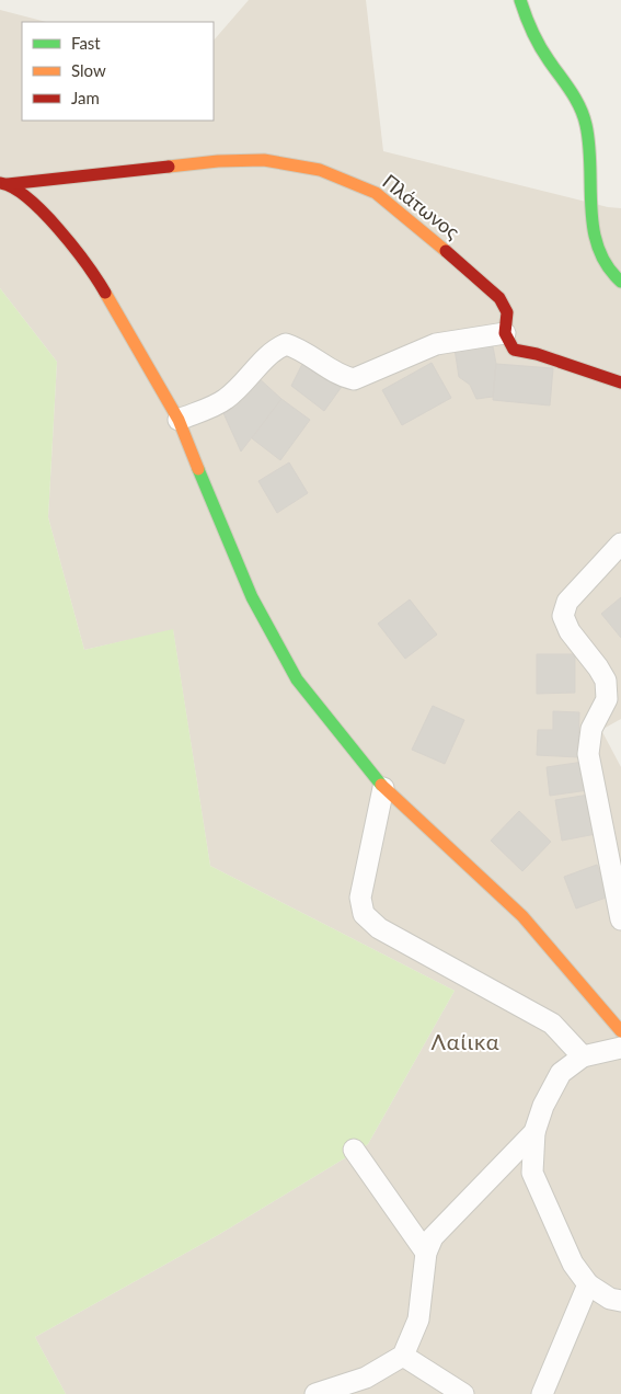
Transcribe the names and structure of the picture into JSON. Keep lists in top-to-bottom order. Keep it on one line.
{"streets":{"street":["Πλάτωνος"]},"districts":["Λαίικα"],"legend":["Fast","Slow","Jam"]}
